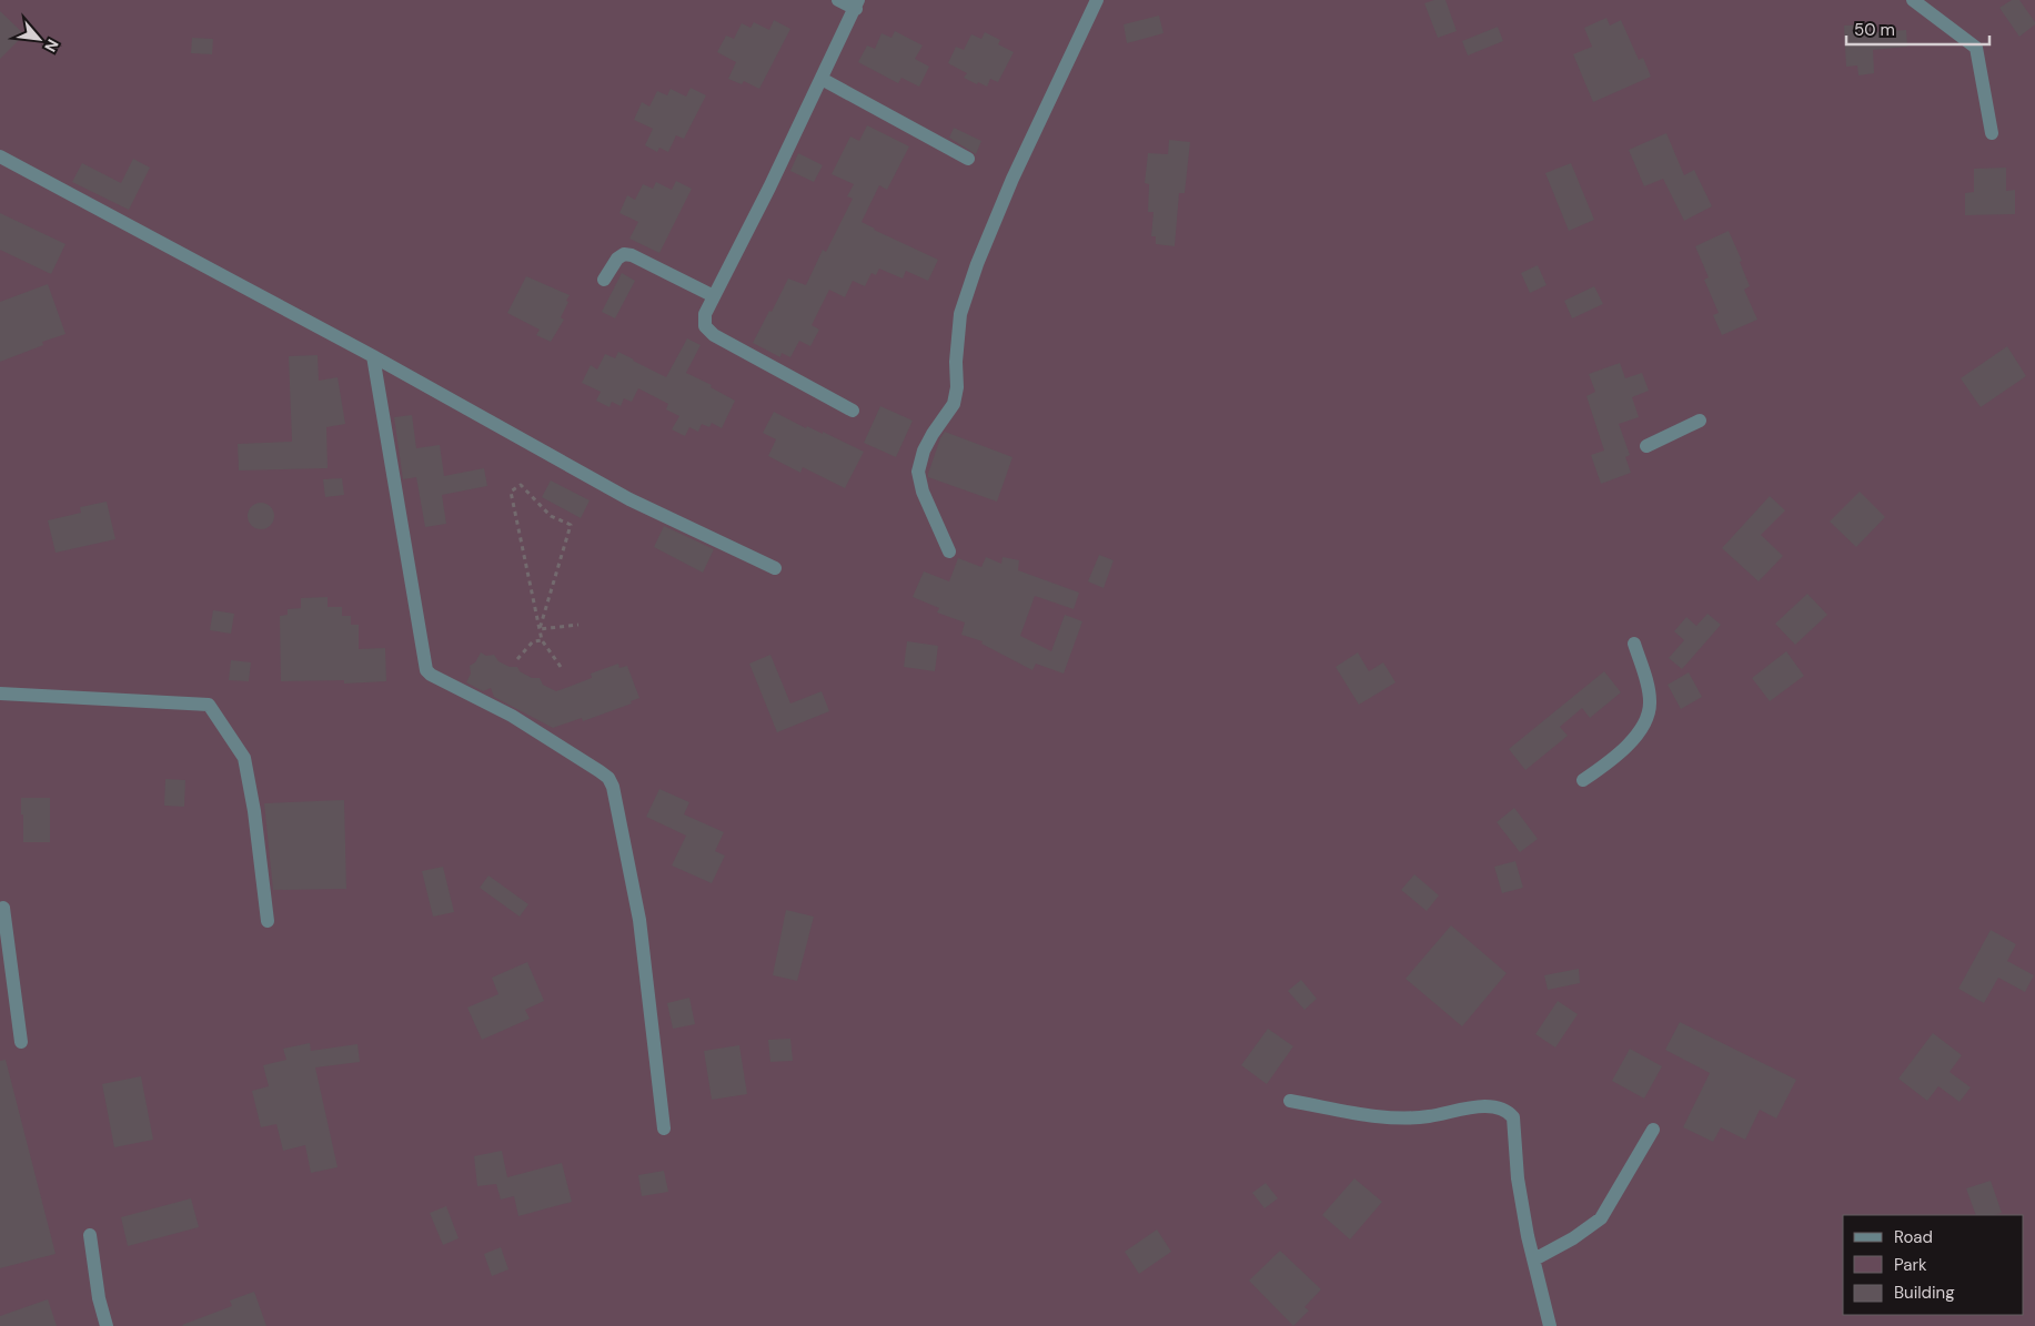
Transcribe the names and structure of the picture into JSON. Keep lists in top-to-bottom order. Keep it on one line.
{"legend":["Road","Park","Building"],"scale_bar":"50 m","north":"bottom right"}
